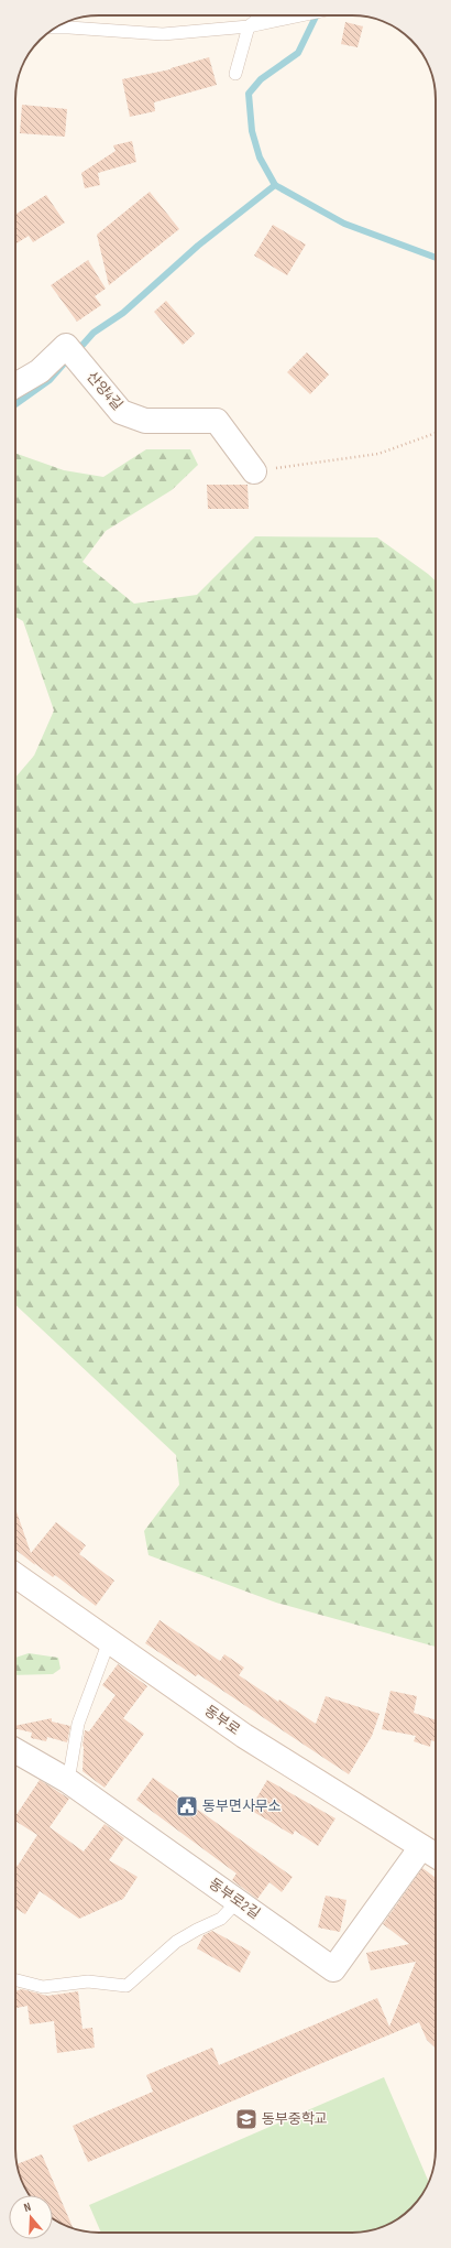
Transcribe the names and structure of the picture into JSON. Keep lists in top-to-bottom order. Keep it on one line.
{"streets":{"street":["산양4길","동부로","동부로2길"]},"crossings":[["동부로","동부로2길"]],"places":{"public building":["동부면사무소"],"school or university":["동부중학교"]},"north":"top"}
